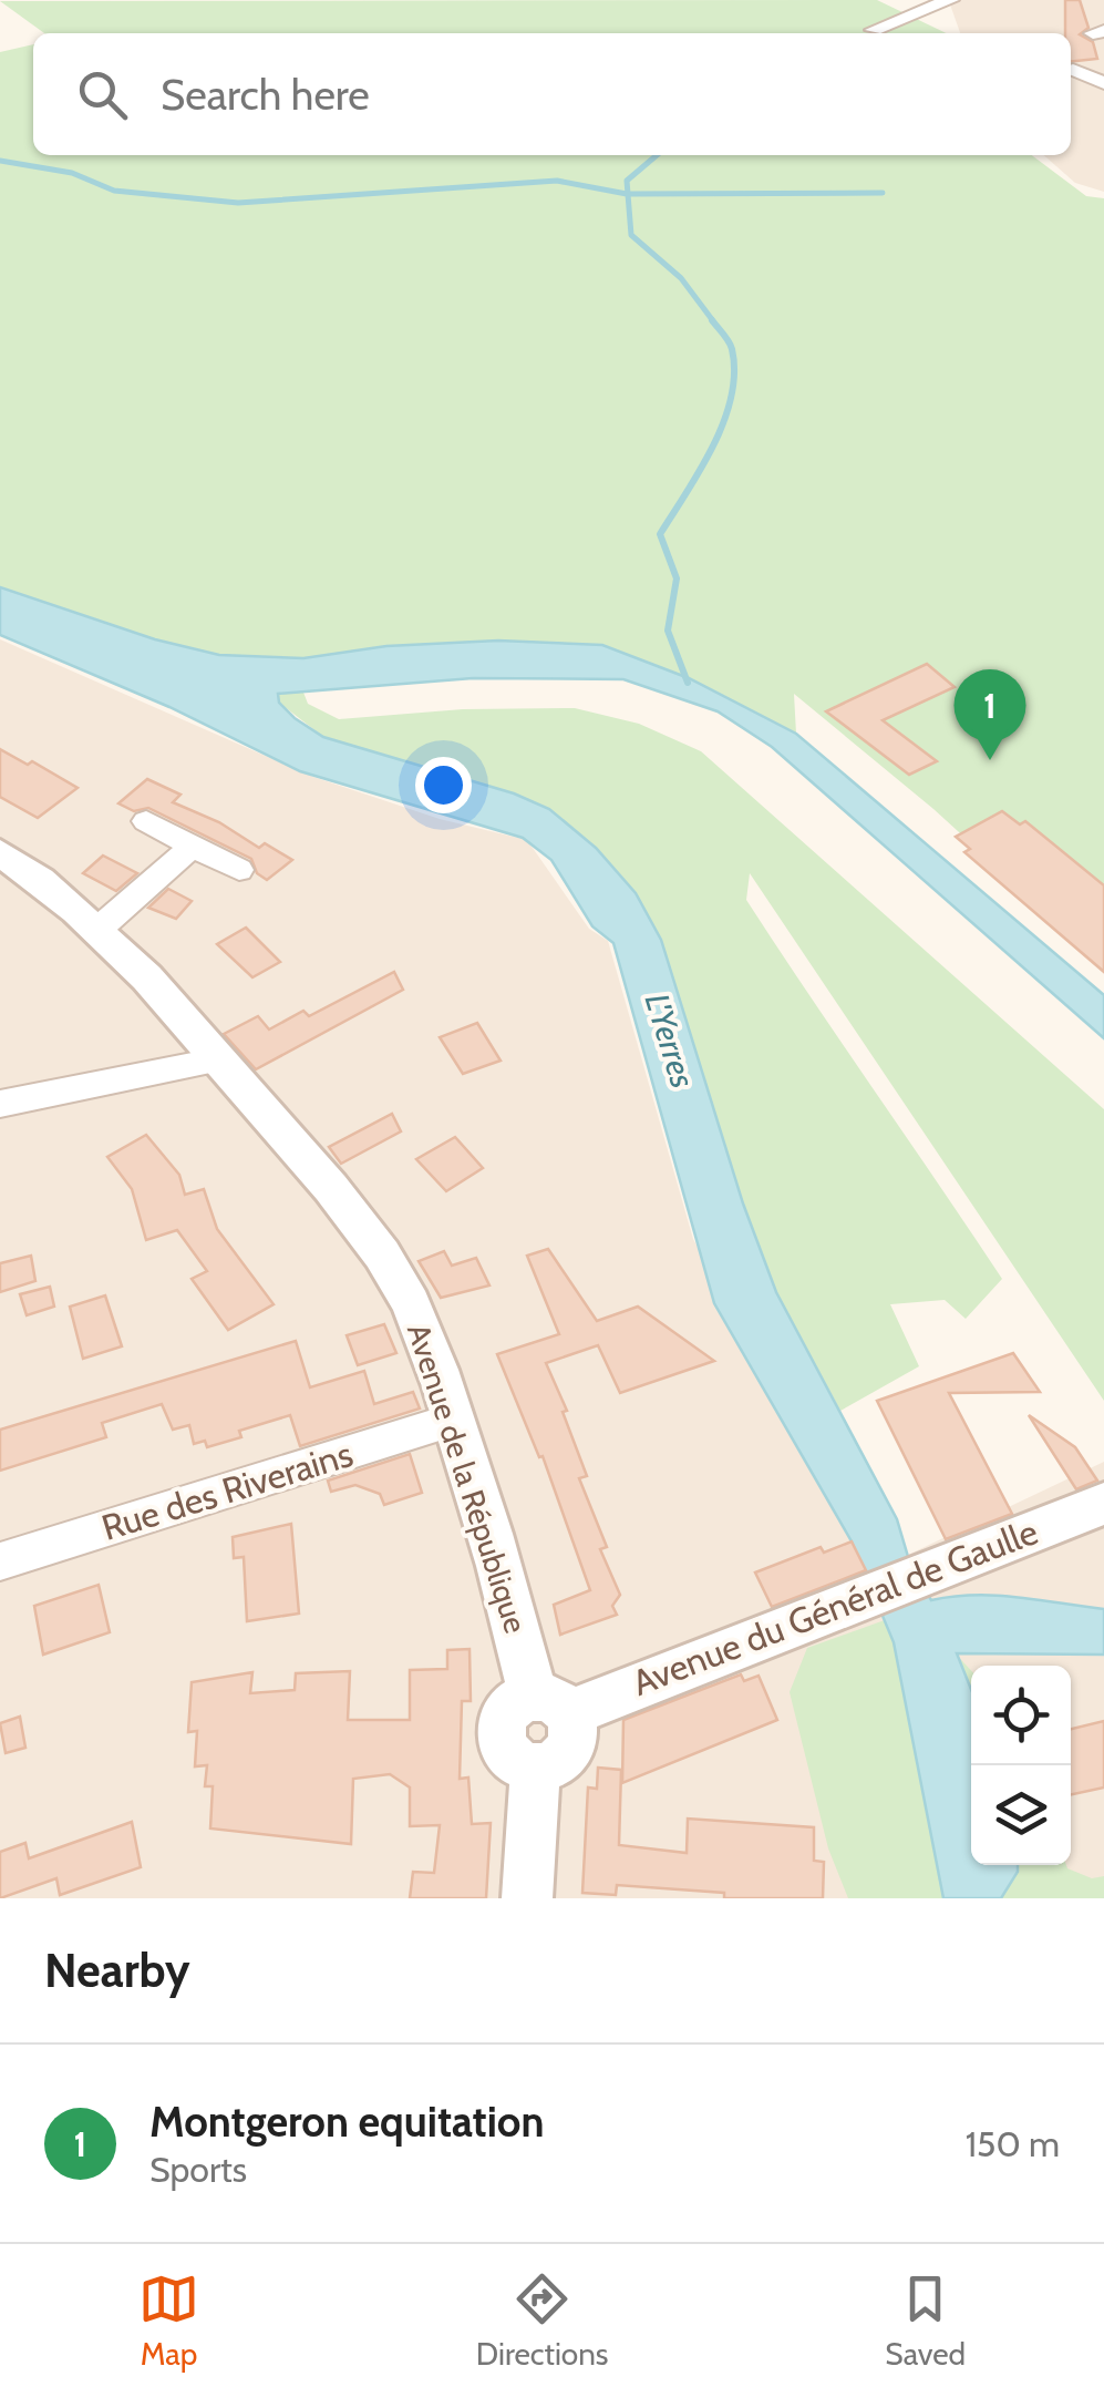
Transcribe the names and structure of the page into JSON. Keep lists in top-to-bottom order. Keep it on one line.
{"streets":{"street":["Avenue de la République","Rue des Riverains","Avenue du Général de Gaulle"]},"crossings":[["Avenue de la République","Rue des Riverains"],["Avenue de la République","Avenue du Général de Gaulle"]],"water":["L'Yerres"],"page":{"search":"Search here","pins":"1","heading":"Nearby","list":[{"mark":"1","name":"Montgeron equitation","note":"Sports","value":"150 m"}],"nav":["Map","Directions","Saved"]}}
